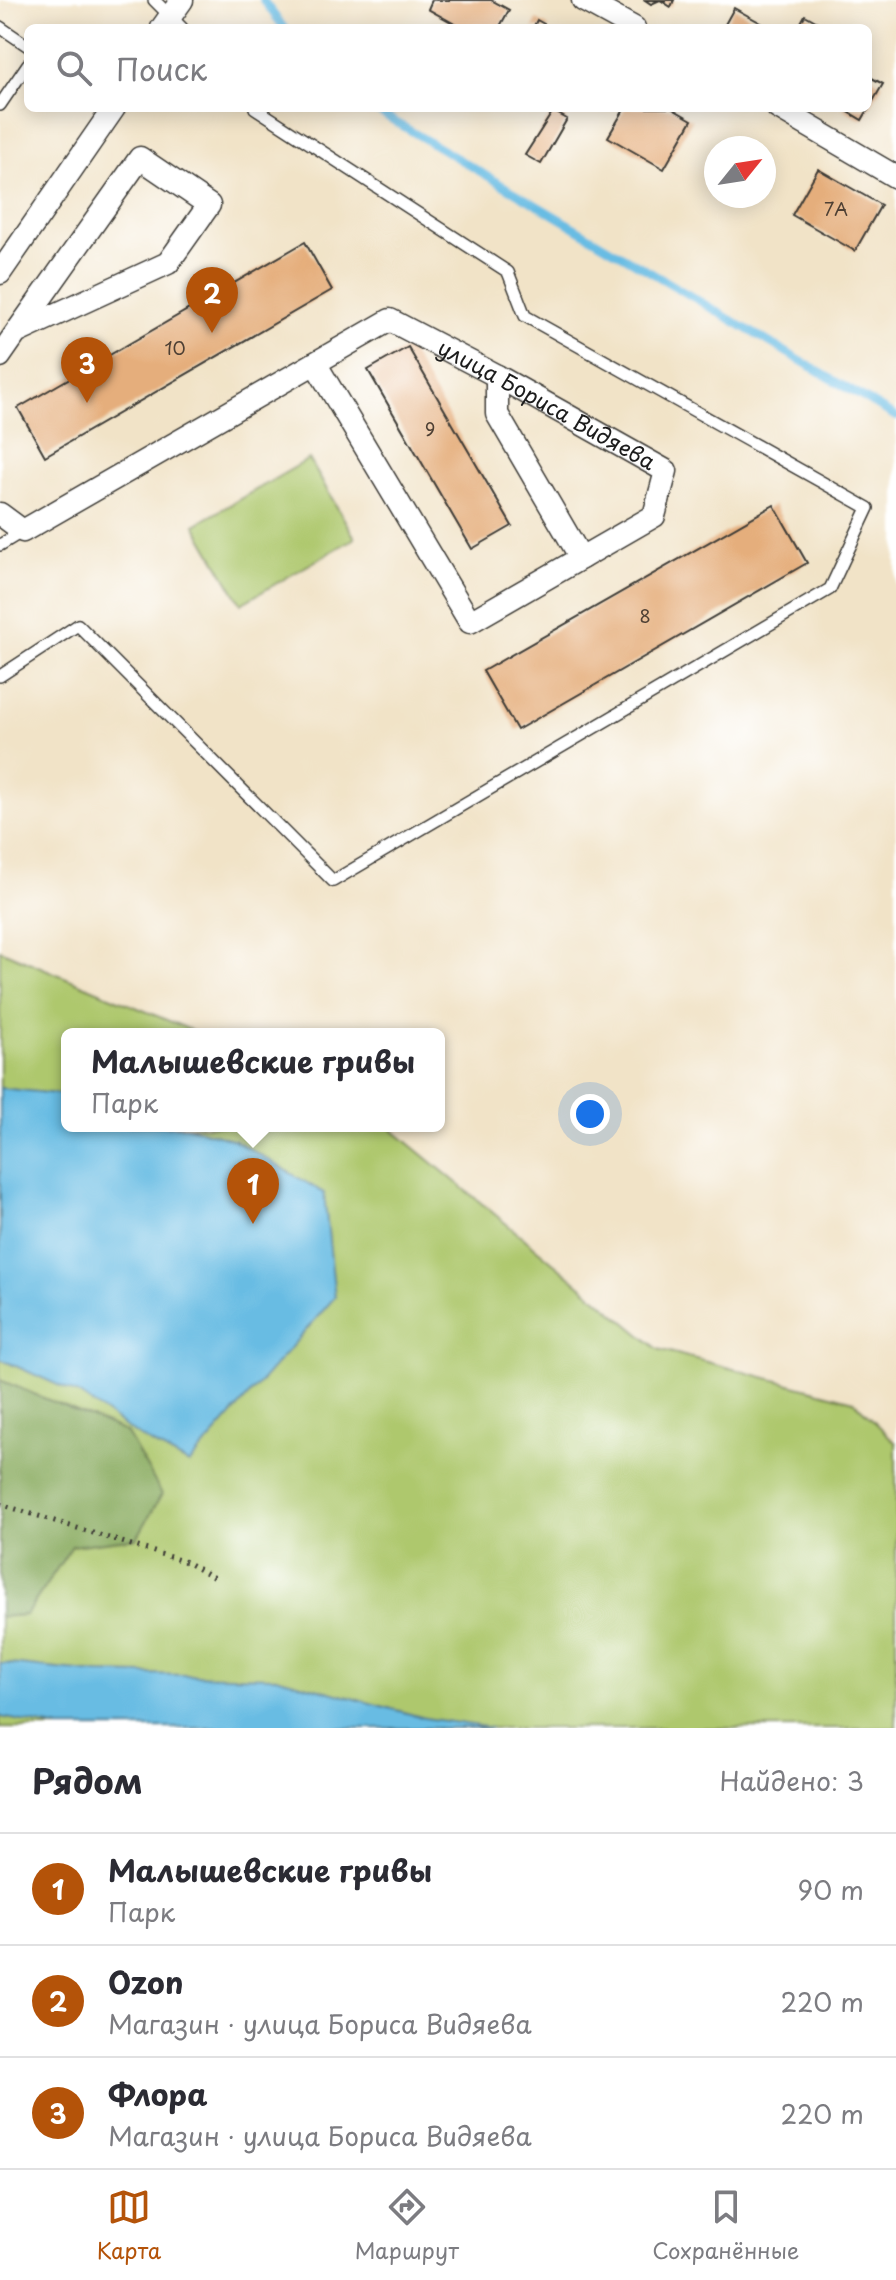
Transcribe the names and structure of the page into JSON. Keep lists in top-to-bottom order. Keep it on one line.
{"streets":{"street":["улица Бориса Видяева"]},"house_numbers":["7А","10","9","8"],"north":"top right","page":{"search":"Поиск","pins":["2","3","1"],"popup":["Малышевские гривы","Парк"],"heading":["Рядом","Найдено: 3"],"list":[{"mark":"1","name":"Малышевские гривы","note":"Парк","value":"90 m"},{"mark":"2","name":"Ozon","note":"Магазин · улица Бориса Видяева","value":"220 m"},{"mark":"3","name":"Флора","note":"Магазин · улица Бориса Видяева","value":"220 m"}],"nav":["Карта","Маршрут","Сохранённые"]}}
